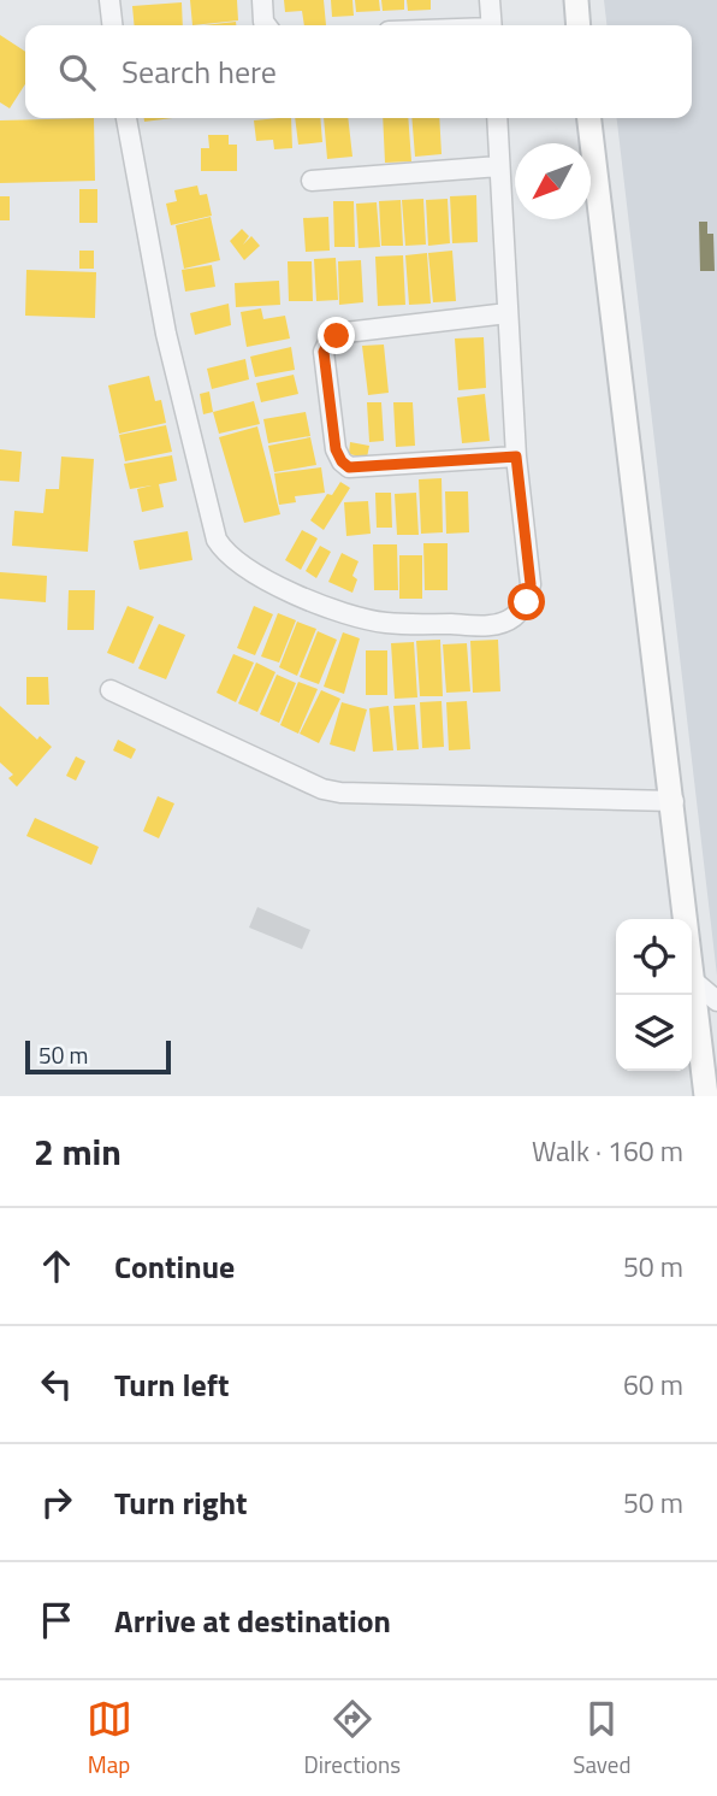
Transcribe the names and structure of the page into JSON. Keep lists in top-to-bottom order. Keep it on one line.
{"scale_bar":"50 m","north":"bottom left","page":{"search":"Search here","scale":"50 m","heading":["2 min","Walk · 160 m"],"list":[["Continue","50 m"],["Turn left","60 m"],["Turn right","50 m"],"Arrive at destination"],"nav":["Map","Directions","Saved"]}}
